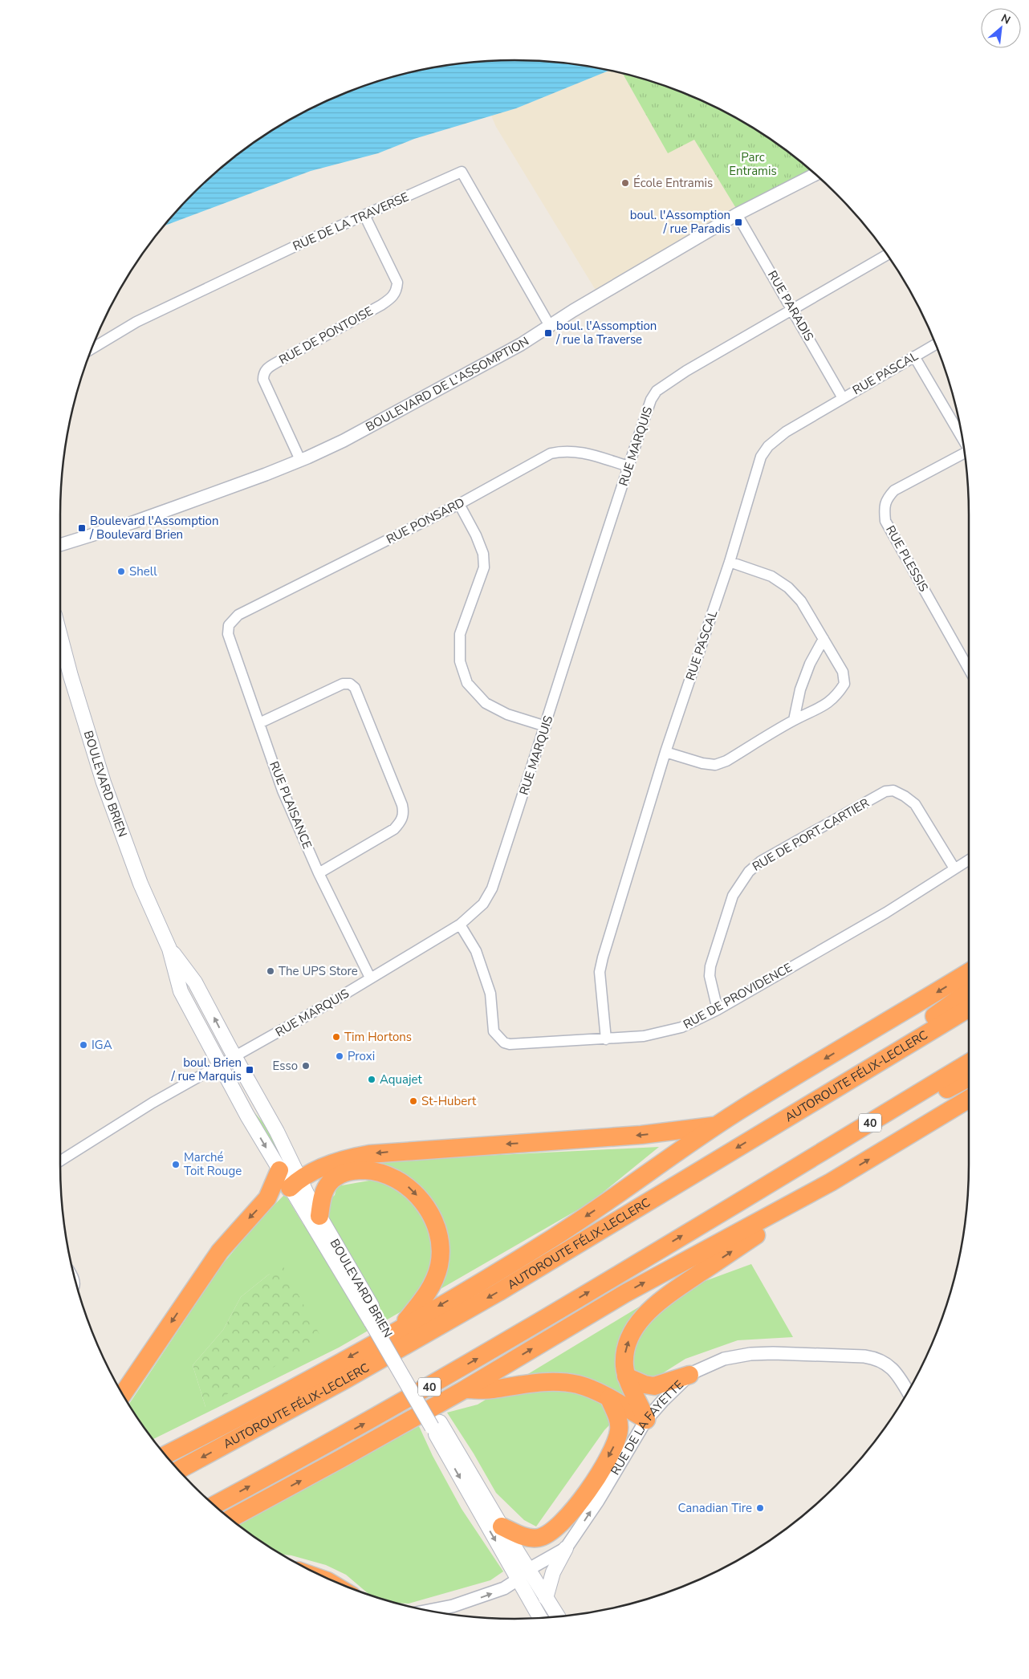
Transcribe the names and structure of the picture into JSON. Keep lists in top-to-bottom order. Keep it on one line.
{"streets":{"highway":["AUTOROUTE FÉLIX-LECLERC","40"],"main road":["BOULEVARD BRIEN"],"street":["RUE DE LA TRAVERSE","RUE PARADIS","RUE DE PONTOISE","RUE PASCAL","BOULEVARD DE L'ASSOMPTION","RUE MARQUIS","RUE PONSARD","RUE PLESSIS","RUE PLAISANCE","RUE DE PORT-CARTIER","RUE DE PROVIDENCE","RUE DE LA FAYETTE"]},"crossings":[["RUE DE LA TRAVERSE","RUE DE PONTOISE"],["RUE DE LA TRAVERSE","BOULEVARD DE L'ASSOMPTION"],["RUE PARADIS","RUE PASCAL"],["RUE PARADIS","BOULEVARD DE L'ASSOMPTION"],["RUE PARADIS","RUE MARQUIS"],["RUE DE PONTOISE","BOULEVARD DE L'ASSOMPTION"],["RUE PASCAL","RUE DE PROVIDENCE"],["RUE MARQUIS","RUE PONSARD"],["RUE MARQUIS","BOULEVARD BRIEN"],["RUE MARQUIS","RUE PLAISANCE"],["RUE MARQUIS","RUE DE PROVIDENCE"],["RUE PONSARD","RUE PLAISANCE"],["BOULEVARD BRIEN","RUE DE LA FAYETTE"],["RUE DE PORT-CARTIER","RUE DE PROVIDENCE"]],"one_way":["RUE DE LA FAYETTE"],"parks":["Parc Entramis"],"places":{"other":["École Entramis","Shell","The UPS Store","Tim Hortons","IGA","Proxi","Esso","Aquajet","St-Hubert","Marché Toit Rouge","Canadian Tire"],"transit":["boul. l'Assomption / rue Paradis","boul. l'Assomption / rue la Traverse","Boulevard l'Assomption / Boulevard Brien","boul. Brien / rue Marquis"]},"north":"top right"}
